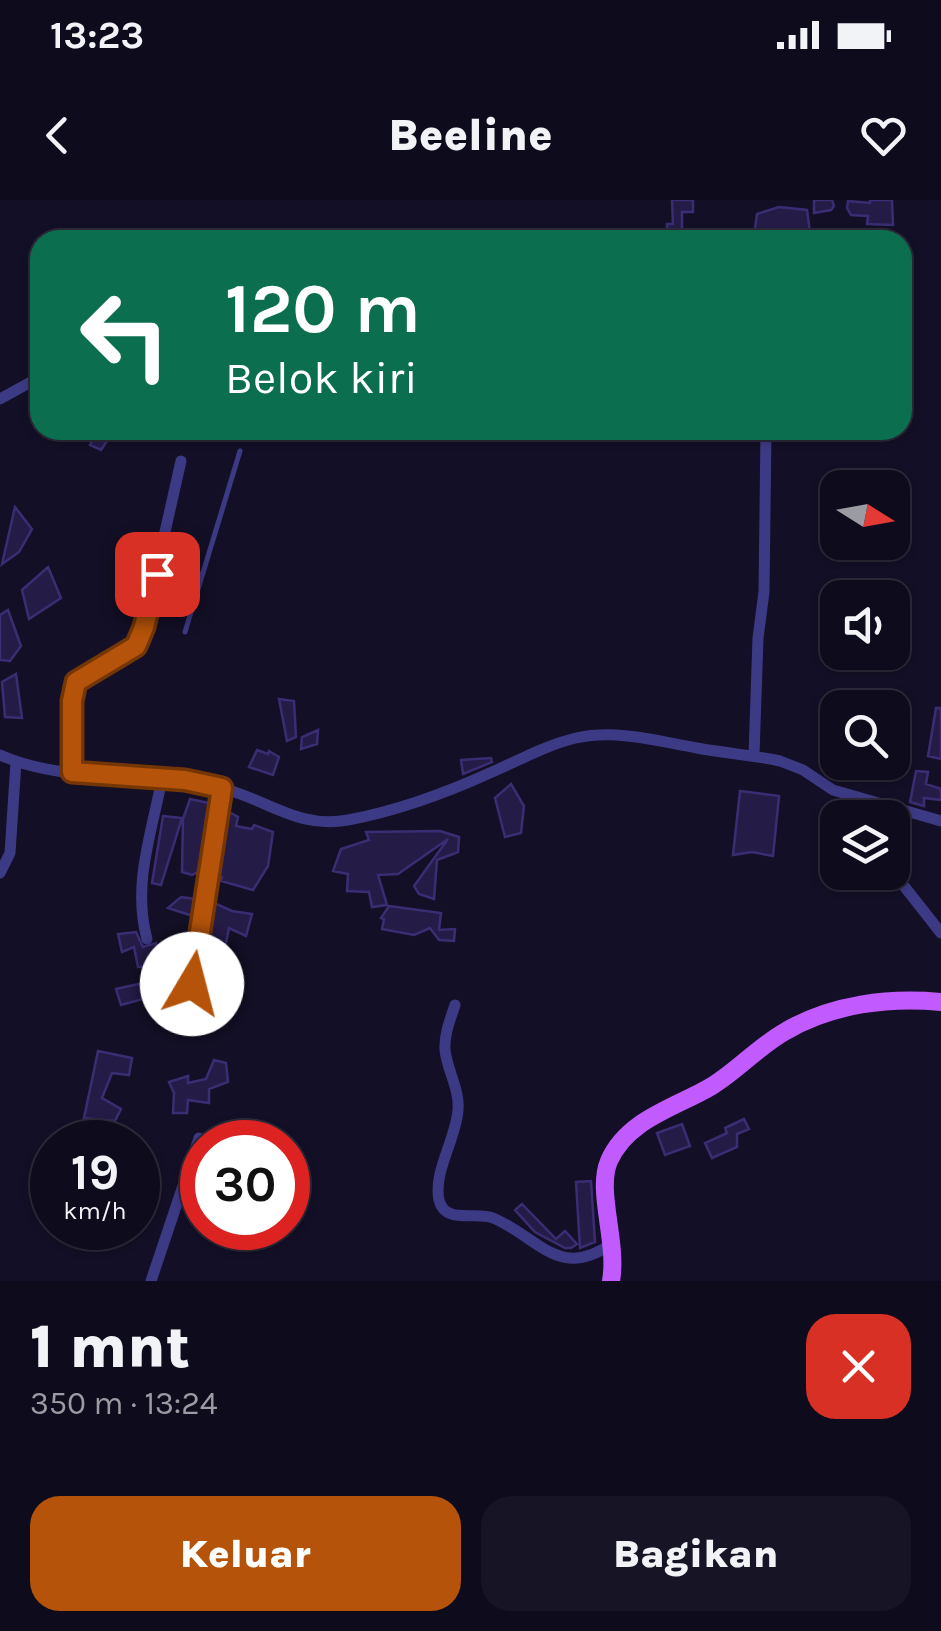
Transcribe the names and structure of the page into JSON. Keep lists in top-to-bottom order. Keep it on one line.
{"north":"right","page":{"status":"13:23","header":"Beeline","turn":["120 m","Belok kiri"],"speed":"19 km/h","limit":"30","heading":["1 mnt","350 m · 13:24"],"buttons":["Keluar","Bagikan"]}}
